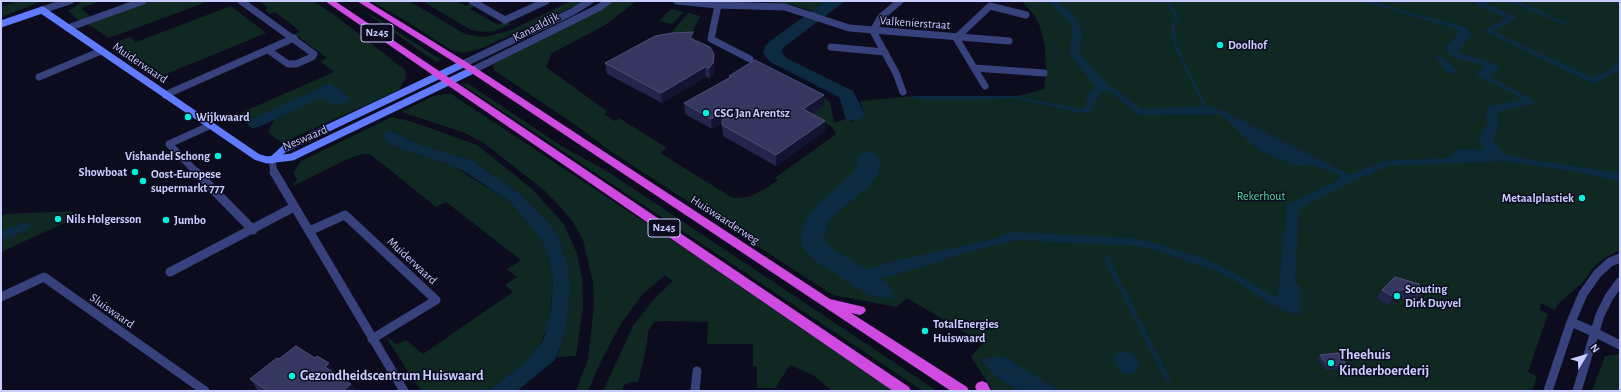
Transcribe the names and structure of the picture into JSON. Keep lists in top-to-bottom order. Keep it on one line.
{"streets":{"highway":["N245","Huiswaarderweg"],"main road":["Muiderwaard","Neswaard"],"street":["Valkenierstraat","Kanaaldijk","Sluiswaard"]},"crossings":[["Kanaaldijk","Huiswaarderweg"],["N245","Neswaard"],["Muiderwaard","Neswaard"]],"parks":["Rekerhout"],"places":["Doolhof","CSG Jan Arentsz","Wijkwaard","Vishandel Schong","Showboat","Oost-Europese supermarkt 777","Metaalplastiek","Nils Holgersson","Jumbo","Scouting Dirk Duyvel","TotalEnergies Huiswaard","Theehuis Kinderboerderij","Gezondheidscentrum Huiswaard"],"north":"top right"}
